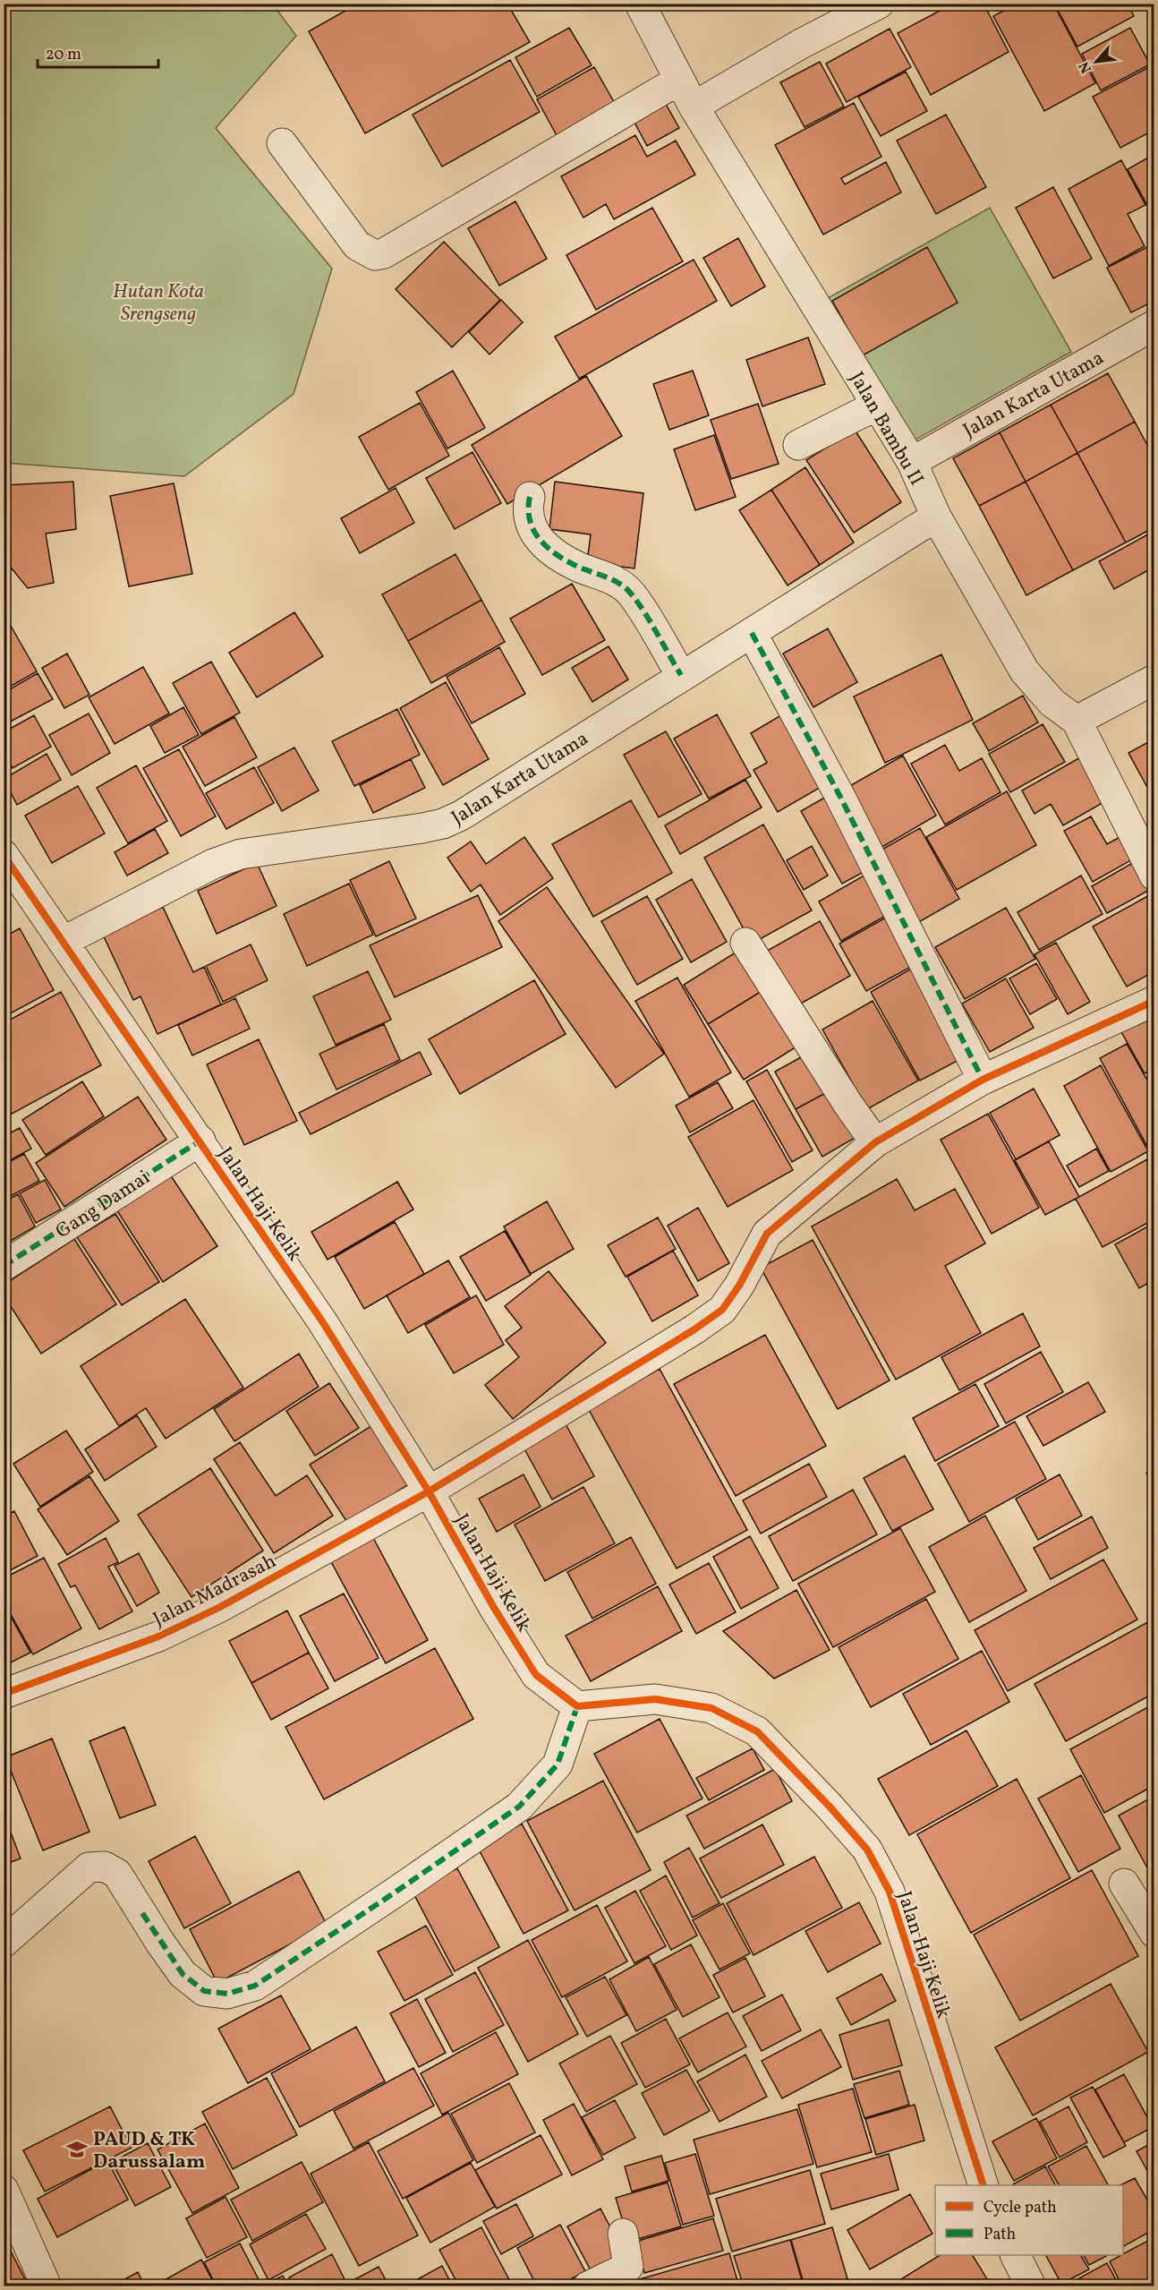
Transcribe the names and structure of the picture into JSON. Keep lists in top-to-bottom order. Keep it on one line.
{"streets":{"street":["Jalan Karta Utama","Jalan Bambu II","Gang Damai","Jalan Haji Kelik","Jalan Madrasah"]},"crossings":[["Jalan Karta Utama","Jalan Bambu II"],["Jalan Karta Utama","Jalan Haji Kelik"],["Gang Damai","Jalan Haji Kelik"],["Jalan Haji Kelik","Jalan Madrasah"]],"parks":["Hutan Kota Srengseng"],"places":{"school or university":["PAUD & TK Darussalam"]},"legend":["Cycle path","Path"],"scale_bar":"20 m","north":"bottom left"}
